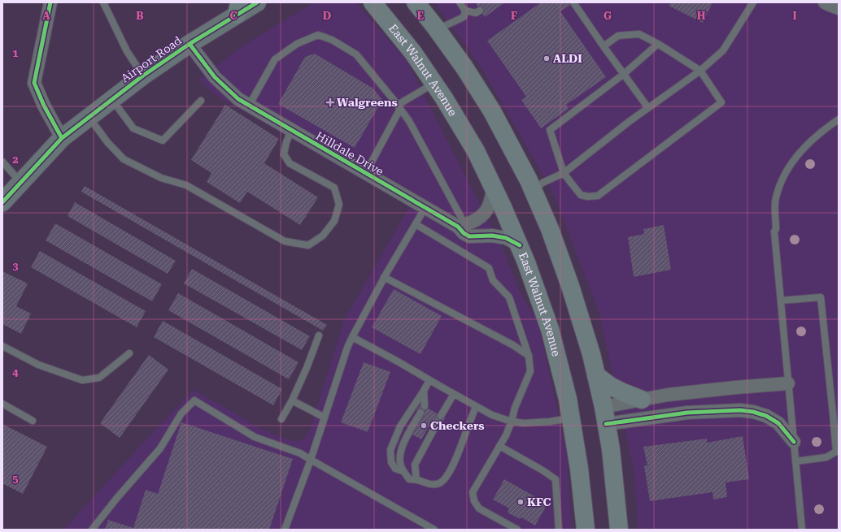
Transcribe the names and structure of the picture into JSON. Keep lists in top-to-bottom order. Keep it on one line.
{"streets":{"main road":["Airport Road","East Walnut Avenue"],"street":["Hilldale Drive"]},"crossings":[["Airport Road","Hilldale Drive"],["East Walnut Avenue","Hilldale Drive"]],"places":{"other":["ALDI","Checkers","KFC"],"health":["Walgreens"]},"grid":{"columns":["A","B","C","D","E","F","G","H","I"],"rows":["1","2","3","4","5"]}}
